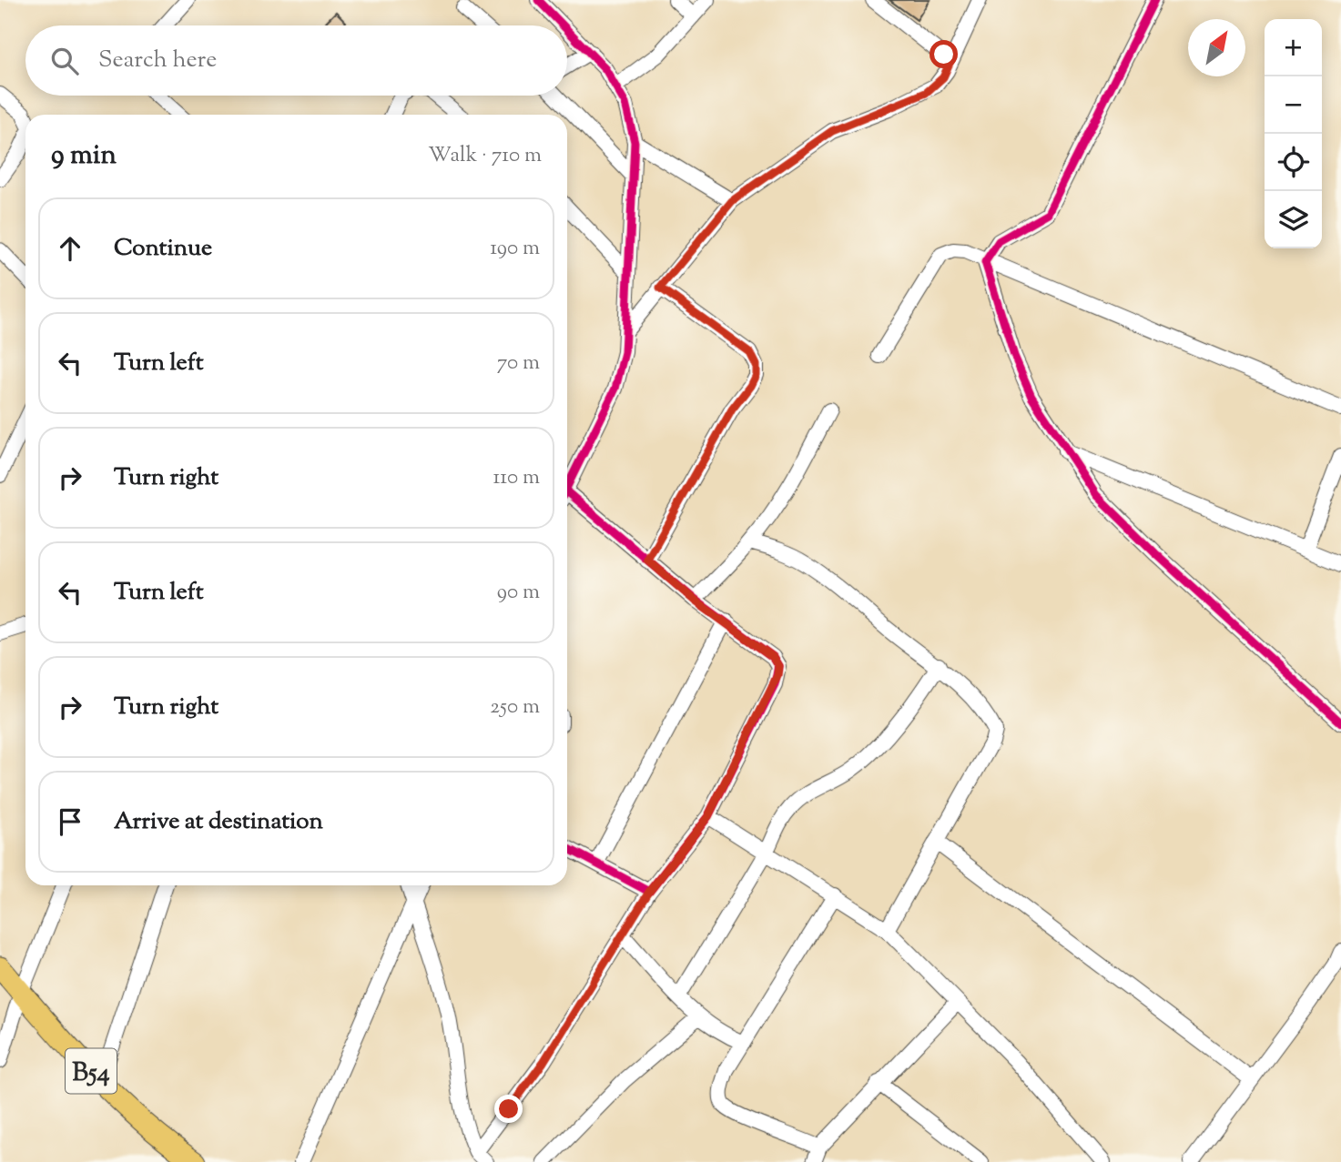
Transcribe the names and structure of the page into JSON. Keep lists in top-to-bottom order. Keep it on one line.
{"streets":{"highway":["B54"]},"north":"top right","page":{"map_buttons":["+","−"],"search":"Search here","heading":["9 min","Walk · 710 m"],"list":[["Continue","190 m"],["Turn left","70 m"],["Turn right","110 m"],["Turn left","90 m"],["Turn right","250 m"],"Arrive at destination"]}}
